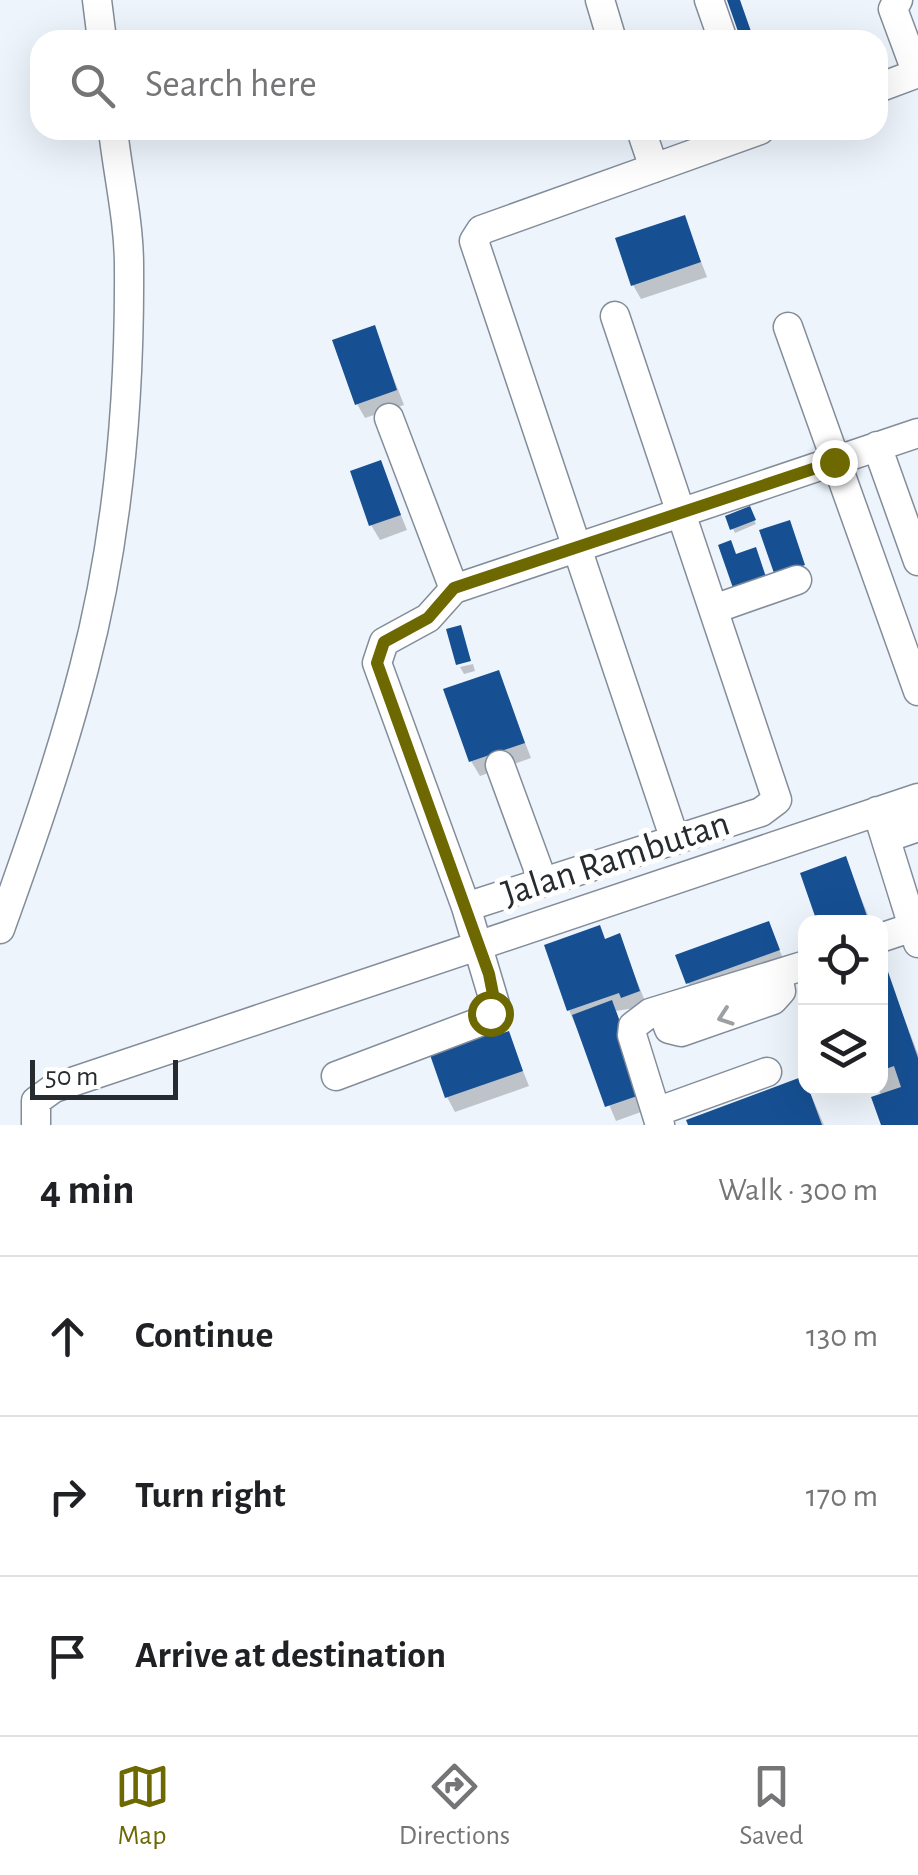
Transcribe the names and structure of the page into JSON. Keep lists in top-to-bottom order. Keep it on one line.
{"streets":{"street":["Jalan Rambutan"]},"scale_bar":"50 m","page":{"search":"Search here","scale":"50 m","heading":["4 min","Walk · 300 m"],"list":[["Continue","130 m"],["Turn right","170 m"],"Arrive at destination"],"nav":["Map","Directions","Saved"]}}
